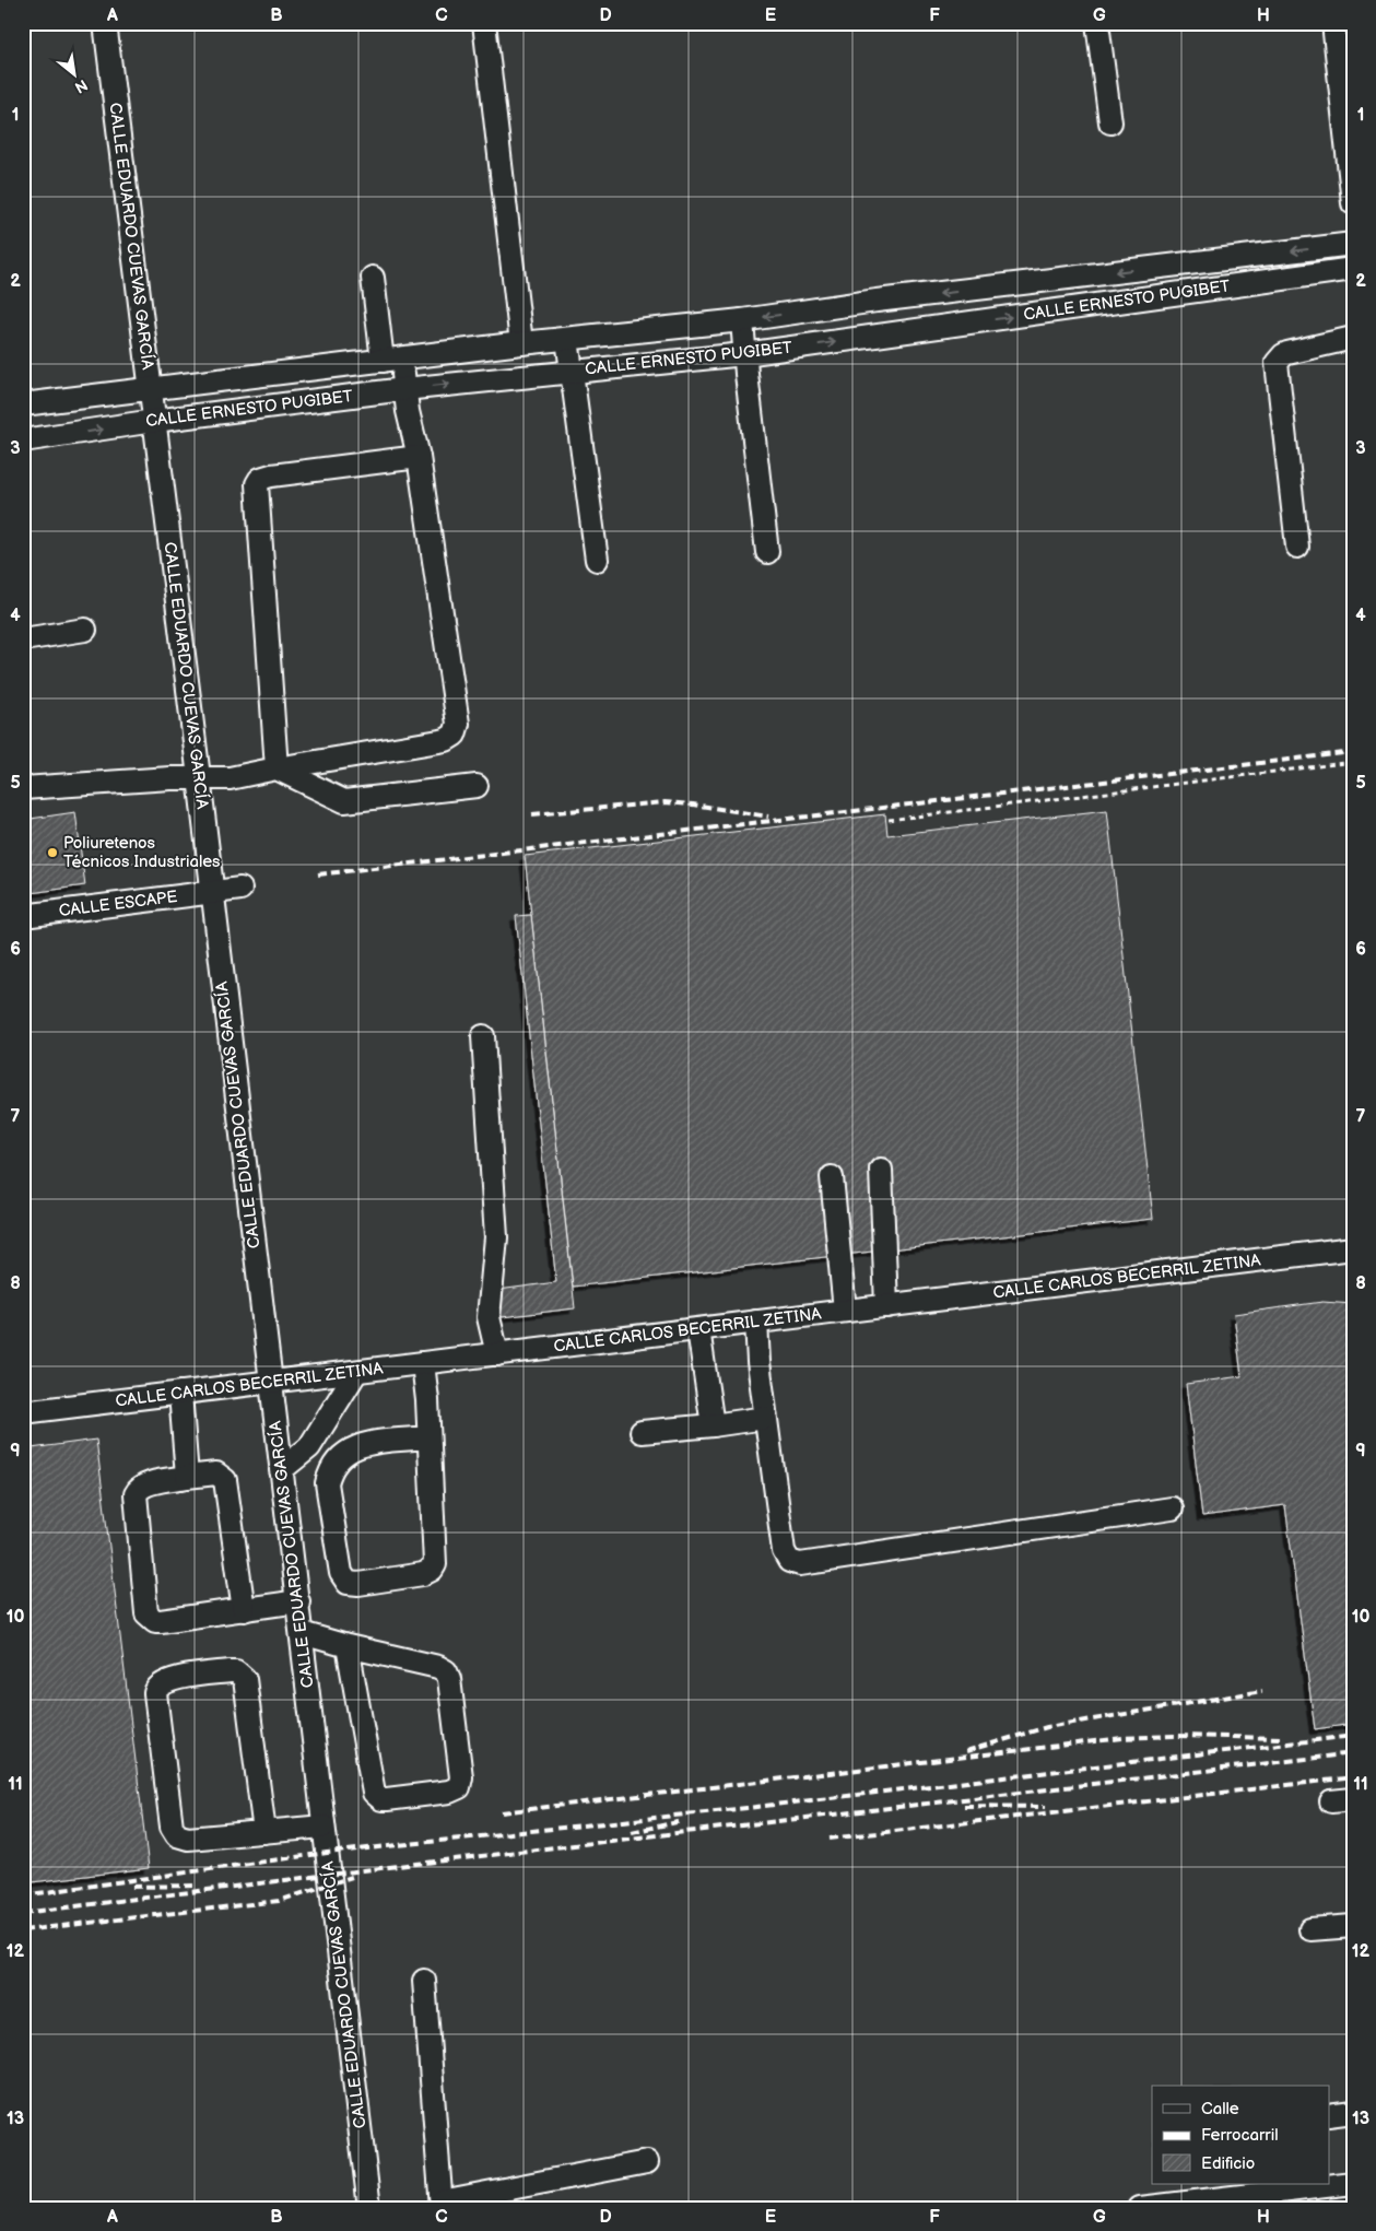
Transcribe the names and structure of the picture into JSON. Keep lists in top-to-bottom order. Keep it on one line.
{"streets":{"street":["CALLE EDUARDO CUEVAS GARCÍA","CALLE ERNESTO PUGIBET","CALLE ESCAPE","CALLE CARLOS BECERRIL ZETINA"]},"crossings":[["CALLE EDUARDO CUEVAS GARCÍA","CALLE ERNESTO PUGIBET"],["CALLE EDUARDO CUEVAS GARCÍA","CALLE ESCAPE"],["CALLE EDUARDO CUEVAS GARCÍA","CALLE CARLOS BECERRIL ZETINA"]],"places":["Poliuretenos Técnicos Industriales"],"legend":["Calle","Ferrocarril","Edificio"],"north":"bottom right","grid":{"columns":["A","B","C","D","E","F","G","H"],"rows":["1","2","3","4","5","6","7","8","9","10","11","12","13"]}}
